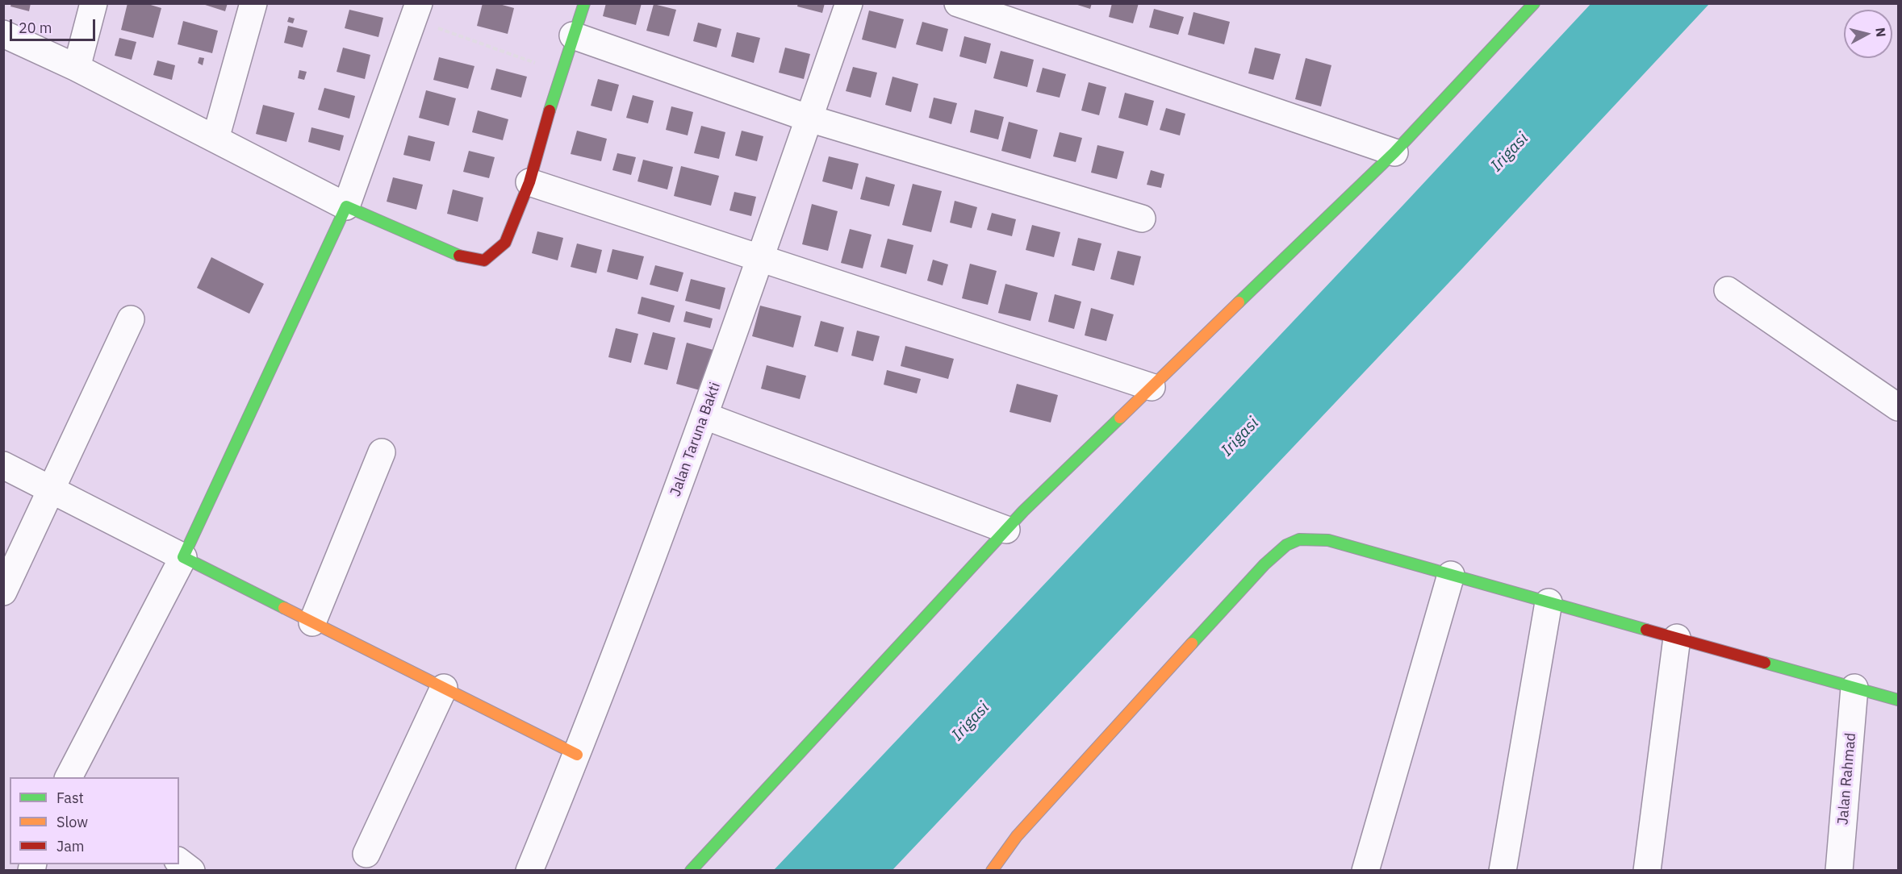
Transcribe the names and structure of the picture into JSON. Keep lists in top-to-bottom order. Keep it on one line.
{"streets":{"street":["Jalan Taruna Bakti","Jalan Rahmad"]},"water":["Irigasi"],"legend":["Fast","Slow","Jam"],"scale_bar":"20 m","north":"right"}
